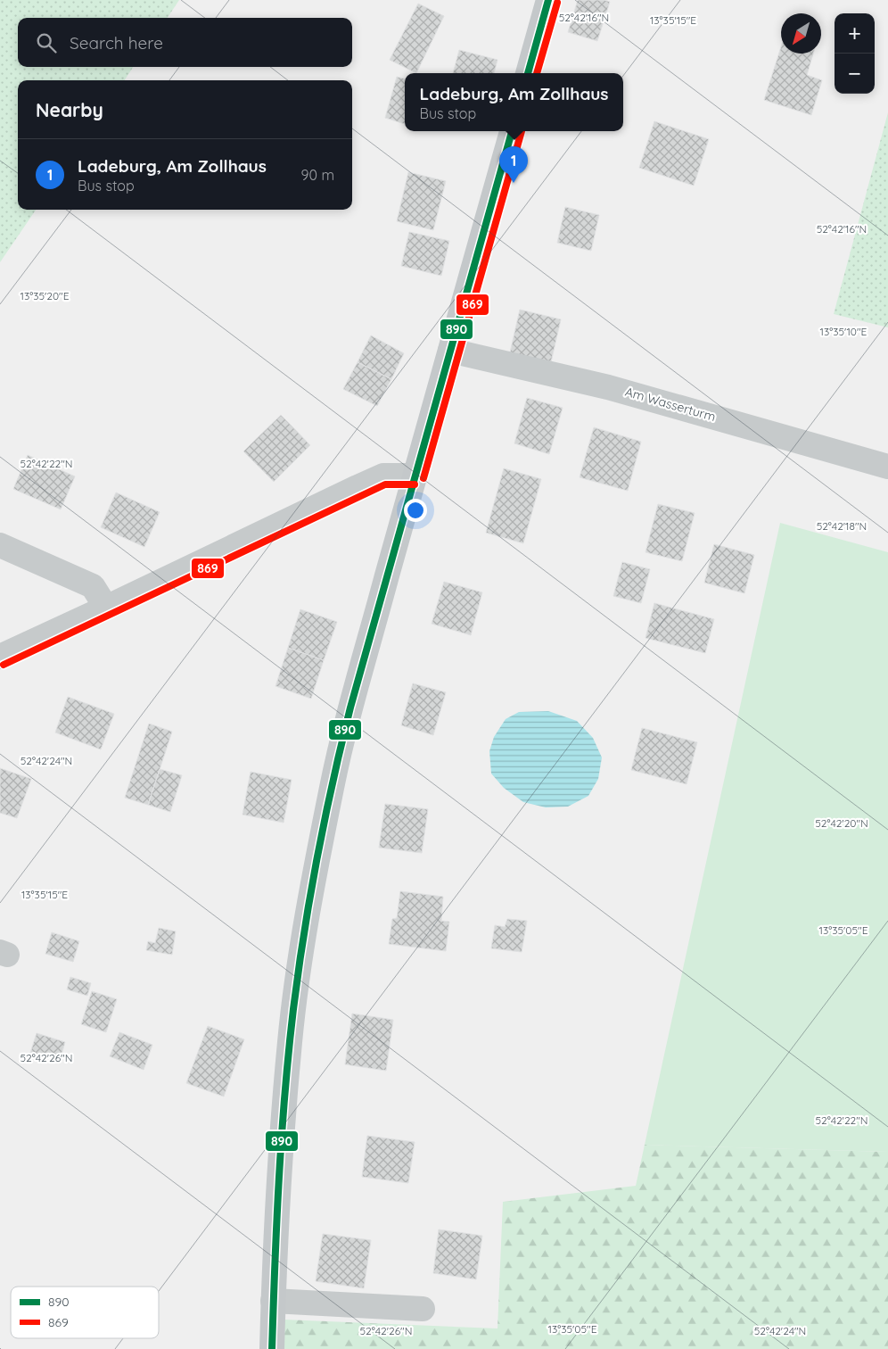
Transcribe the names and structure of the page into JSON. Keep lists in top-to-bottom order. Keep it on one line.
{"streets":{"street":["Am Wasserturm"]},"lines":["transit line 890","transit line 869"],"legend":["890","869"],"north":"bottom left","page":{"map_buttons":["+","−"],"search":"Search here","popup":["Ladeburg, Am Zollhaus","Bus stop"],"heading":"Nearby","list":[{"mark":"1","name":"Ladeburg, Am Zollhaus","note":"Bus stop","value":"90 m"}],"pins":"1"},"coordinates":["52°42'16\"N","13°35'15\"E","13°35'20\"E","13°35'10\"E","52°42'22\"N","52°42'18\"N","52°42'24\"N","52°42'20\"N","13°35'05\"E","52°42'26\"N"]}
